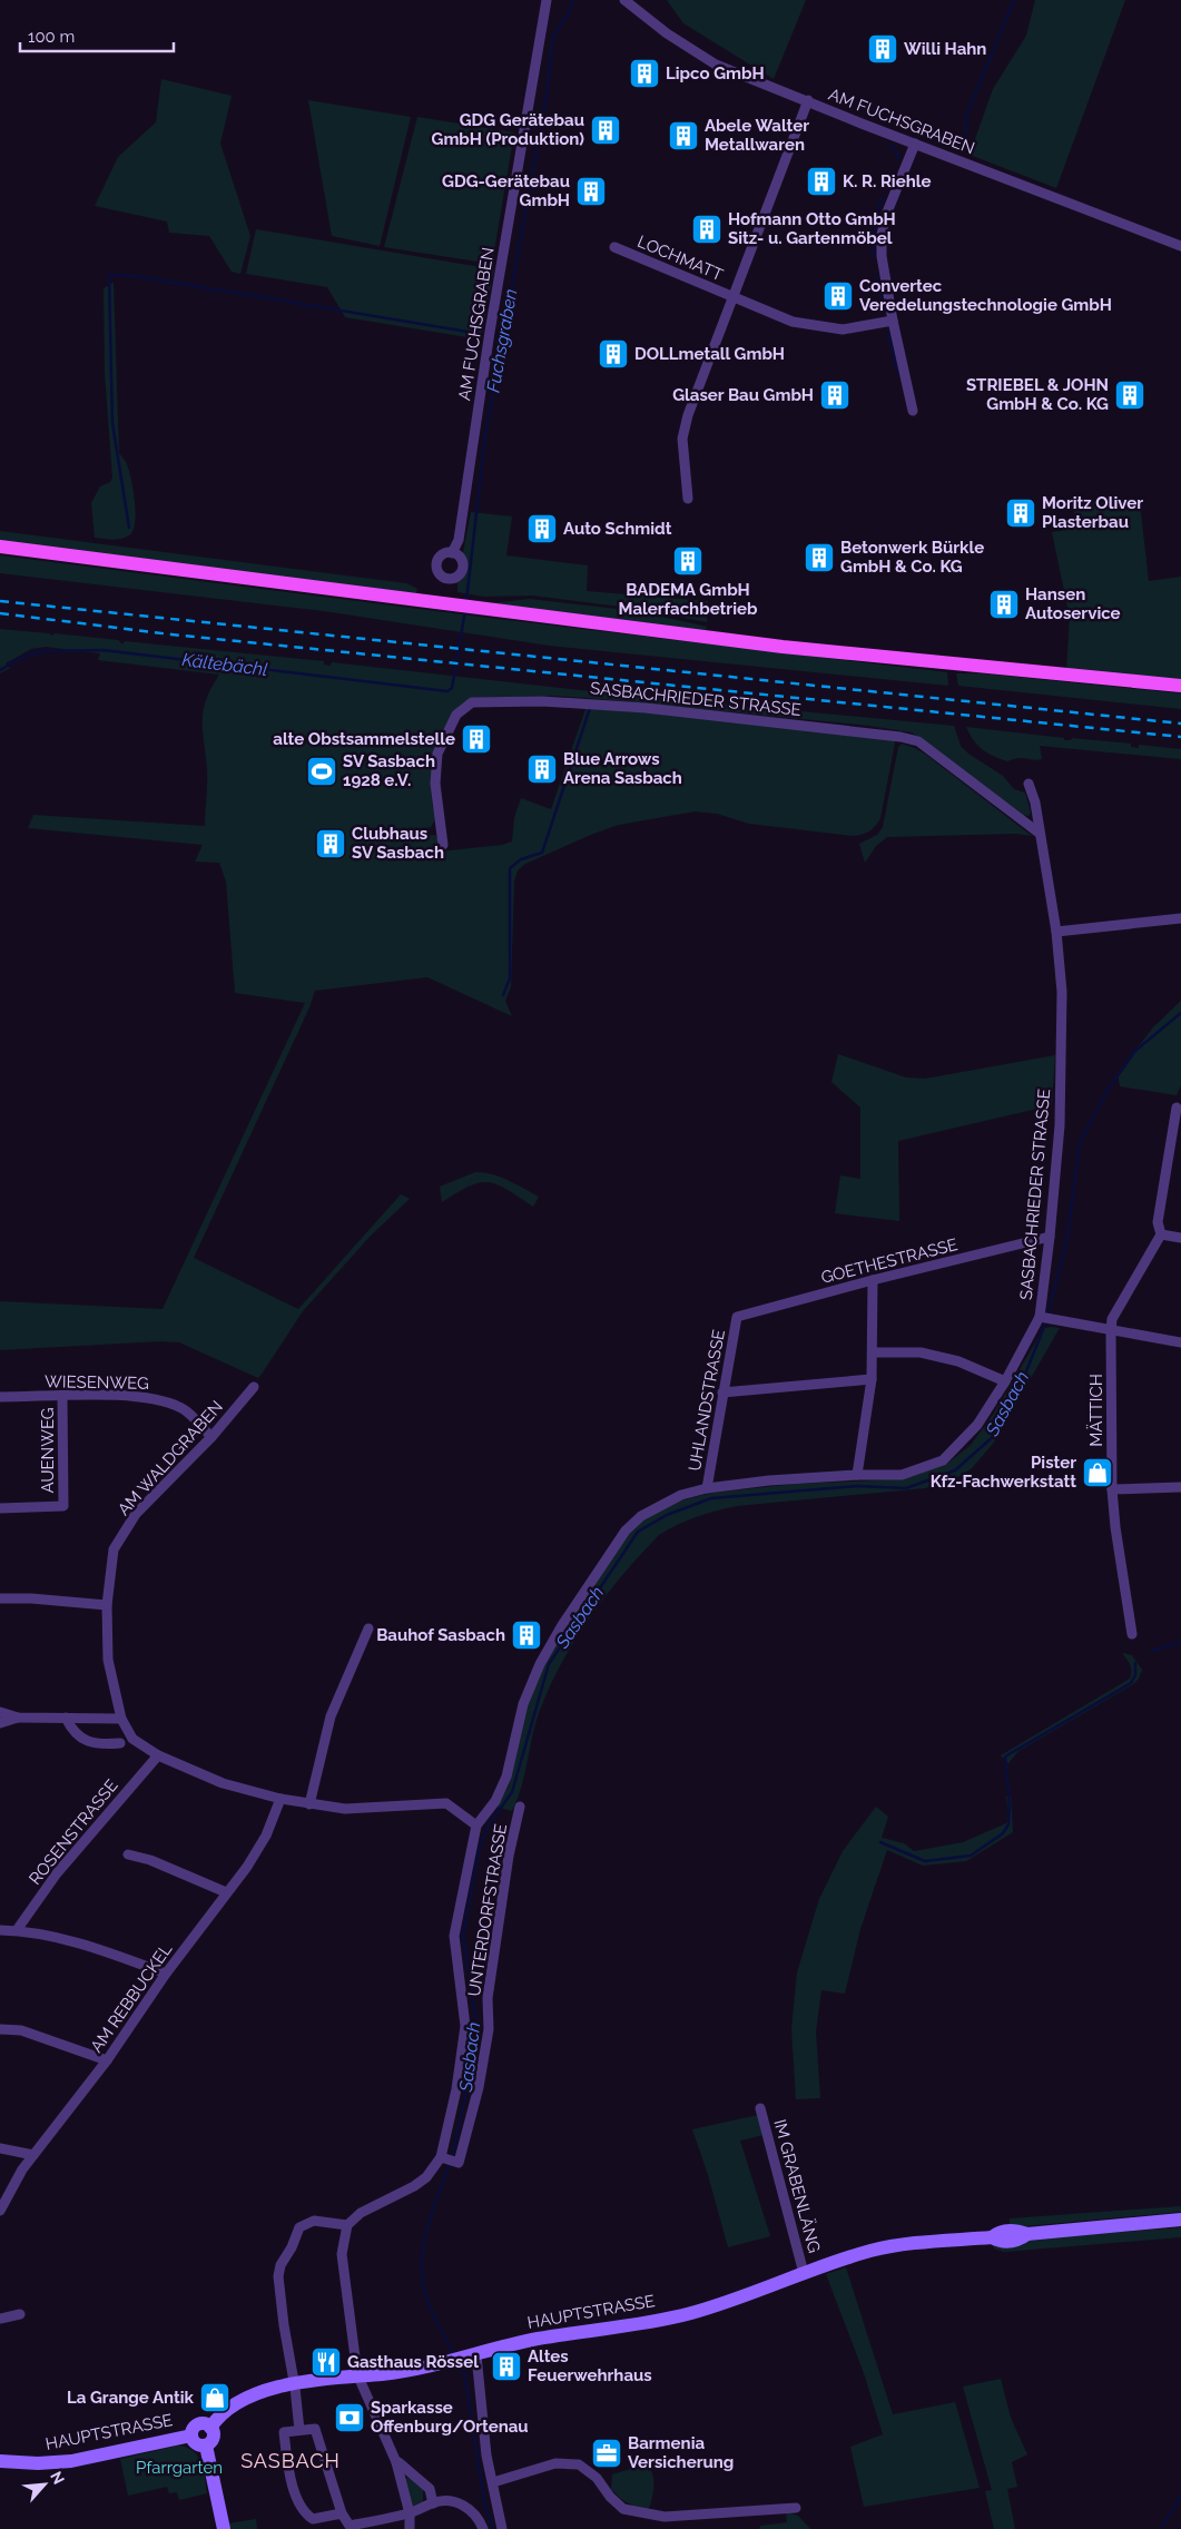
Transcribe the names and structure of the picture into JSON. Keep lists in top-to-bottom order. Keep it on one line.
{"streets":{"street":["AM FUCHSGRABEN","LOCHMATT","SASBACHRIEDER STRASSE","GOETHESTRASSE","WIESENWEG","UHLANDSTRASSE","MÄTTICH","AUENWEG","AM WALDGRABEN","ROSENSTRASSE","UNTERDORFSTRASSE","AM REBBUCKEL","IM GRABENLÄNG","HAUPTSTRASSE"]},"crossings":[["AM FUCHSGRABEN","LOCHMATT"],["SASBACHRIEDER STRASSE","GOETHESTRASSE"],["SASBACHRIEDER STRASSE","UHLANDSTRASSE"],["SASBACHRIEDER STRASSE","UNTERDORFSTRASSE"],["GOETHESTRASSE","UHLANDSTRASSE"],["WIESENWEG","AUENWEG"],["WIESENWEG","AM WALDGRABEN"],["IM GRABENLÄNG","HAUPTSTRASSE"]],"districts":["SASBACH"],"water":["Fuchsgraben","Kältebächl","Sasbach"],"parks":["Pfarrgarten"],"places":{"building":["Willi Hahn","Lipco GmbH","GDG Gerätebau GmbH (Produktion)","Abele Walter Metallwaren","K. R. Riehle","GDG-Gerätebau GmbH","Hofmann Otto GmbH Sitz- u. Gartenmöbel","Convertec Veredelungstechnologie GmbH","DOLLmetall GmbH","Glaser Bau GmbH","STRIEBEL & JOHN GmbH & Co. KG","Moritz Oliver Plasterbau","Auto Schmidt","Betonwerk Bürkle GmbH & Co. KG","BADEMA GmbH Malerfachbetrieb","Hansen Autoservice","alte Obstsammelstelle","Blue Arrows Arena Sasbach","Clubhaus SV Sasbach","Bauhof Sasbach","Altes Feuerwehrhaus"],"sports":["SV Sasbach 1928 e.V."],"shop":["Pister Kfz-Fachwerkstatt","La Grange Antik"],"restaurant":["Gasthaus Rössel"],"bank":["Sparkasse Offenburg/Ortenau"],"office":["Barmenia Versicherung"]},"scale_bar":"100 m","north":"top right"}
